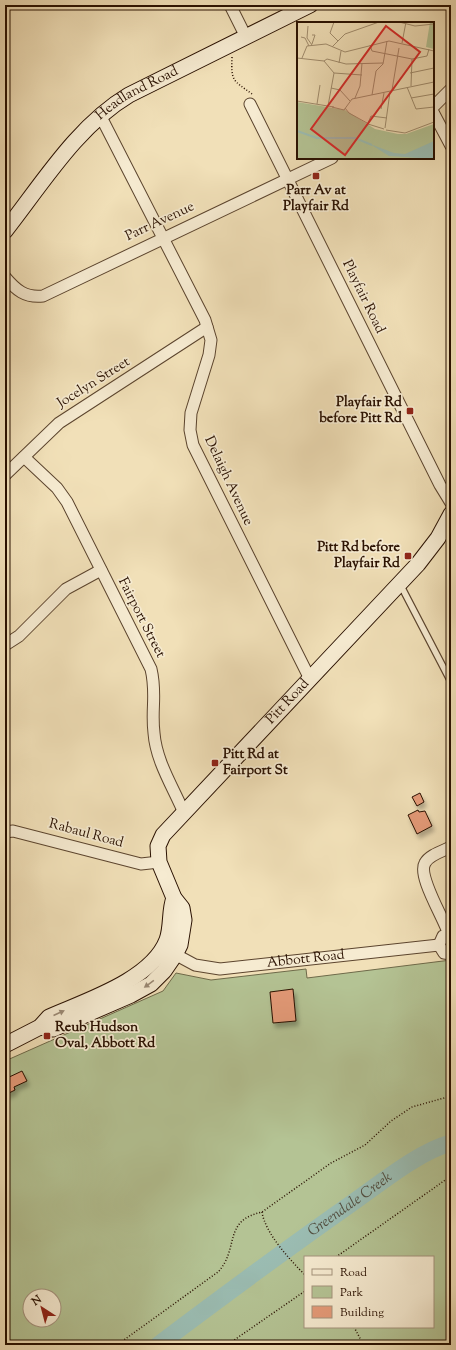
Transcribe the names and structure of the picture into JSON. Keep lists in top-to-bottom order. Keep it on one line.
{"streets":{"main road":["Headland Road","Pitt Road"],"street":["Parr Avenue","Playfair Road","Jocelyn Street","Delaigh Avenue","Fairport Street","Rabaul Road","Abbott Road"]},"crossings":[["Headland Road","Delaigh Avenue"],["Parr Avenue","Playfair Road"],["Parr Avenue","Delaigh Avenue"],["Jocelyn Street","Delaigh Avenue"],["Jocelyn Street","Fairport Street"],["Delaigh Avenue","Pitt Road"],["Fairport Street","Pitt Road"],["Pitt Road","Rabaul Road"],["Pitt Road","Abbott Road"]],"water":["Greendale Creek"],"places":{"transit":["Parr Av at Playfair Rd","Playfair Rd before Pitt Rd","Pitt Rd before Playfair Rd","Pitt Rd at Fairport St","Reub Hudson Oval, Abbott Rd"]},"legend":["Road","Park","Building"],"north":"top left"}
